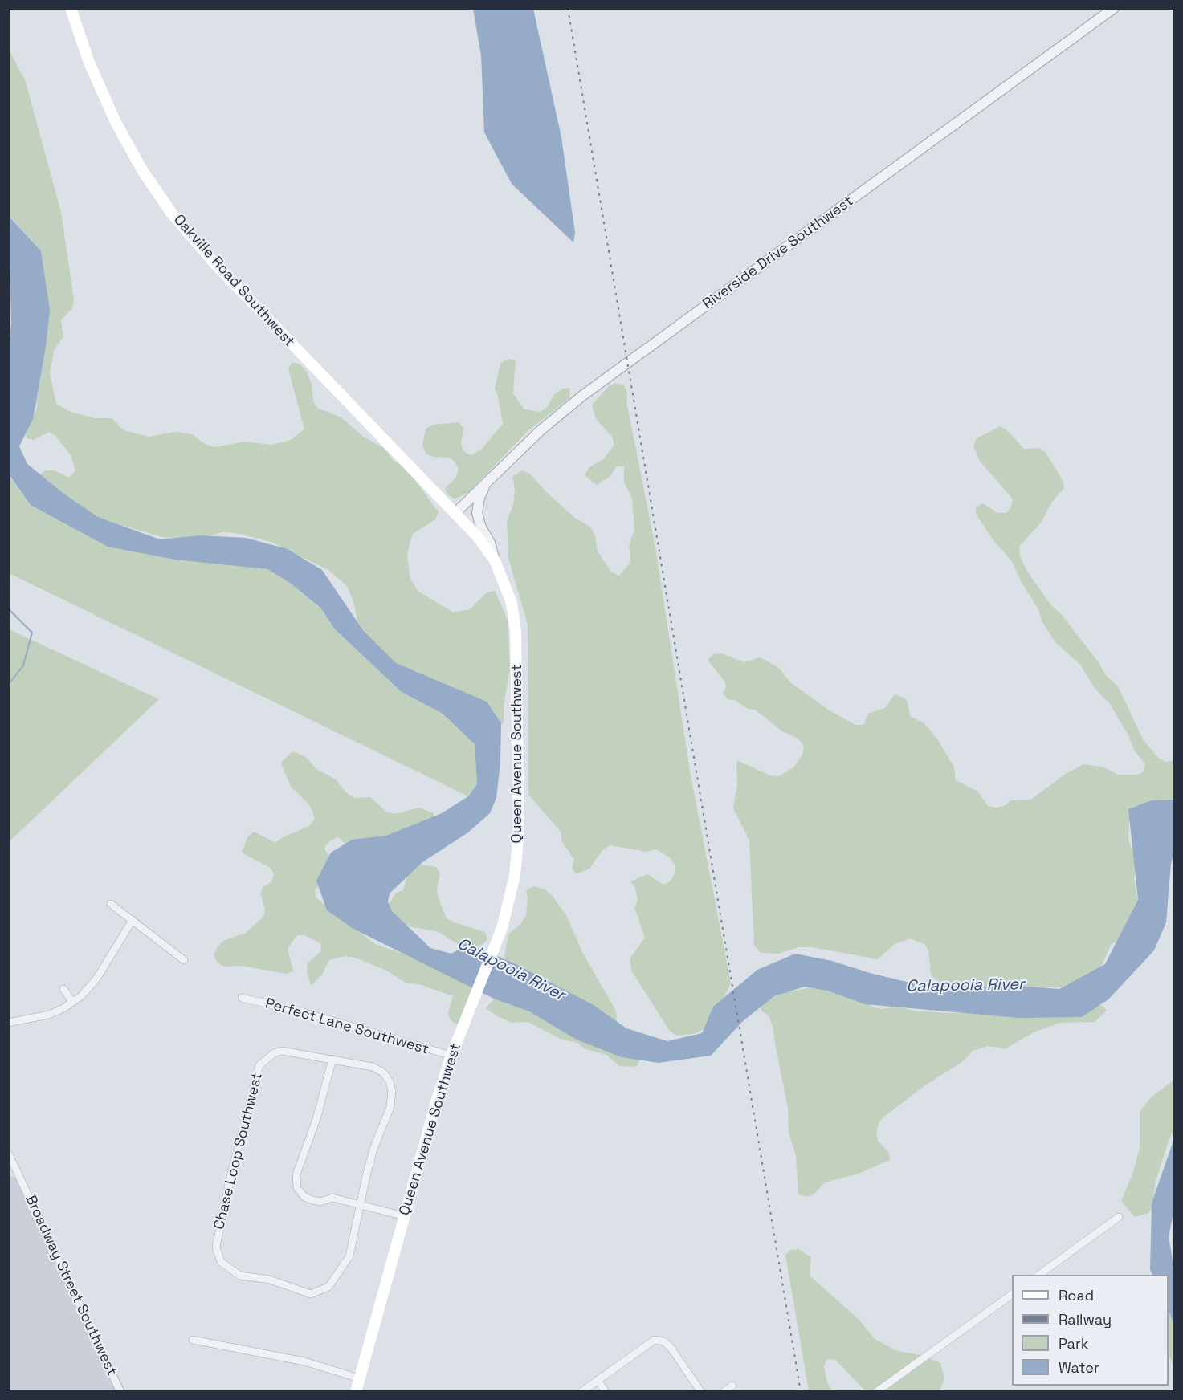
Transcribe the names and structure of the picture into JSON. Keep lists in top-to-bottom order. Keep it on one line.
{"streets":{"main road":["Oakville Road Southwest","Queen Avenue Southwest"],"street":["Riverside Drive Southwest","Perfect Lane Southwest","Chase Loop Southwest","Broadway Street Southwest"]},"crossings":[["Riverside Drive Southwest","Oakville Road Southwest"],["Riverside Drive Southwest","Queen Avenue Southwest"],["Oakville Road Southwest","Queen Avenue Southwest"],["Queen Avenue Southwest","Perfect Lane Southwest"]],"water":["Calapooia River"],"legend":["Road","Railway","Park","Water"]}
